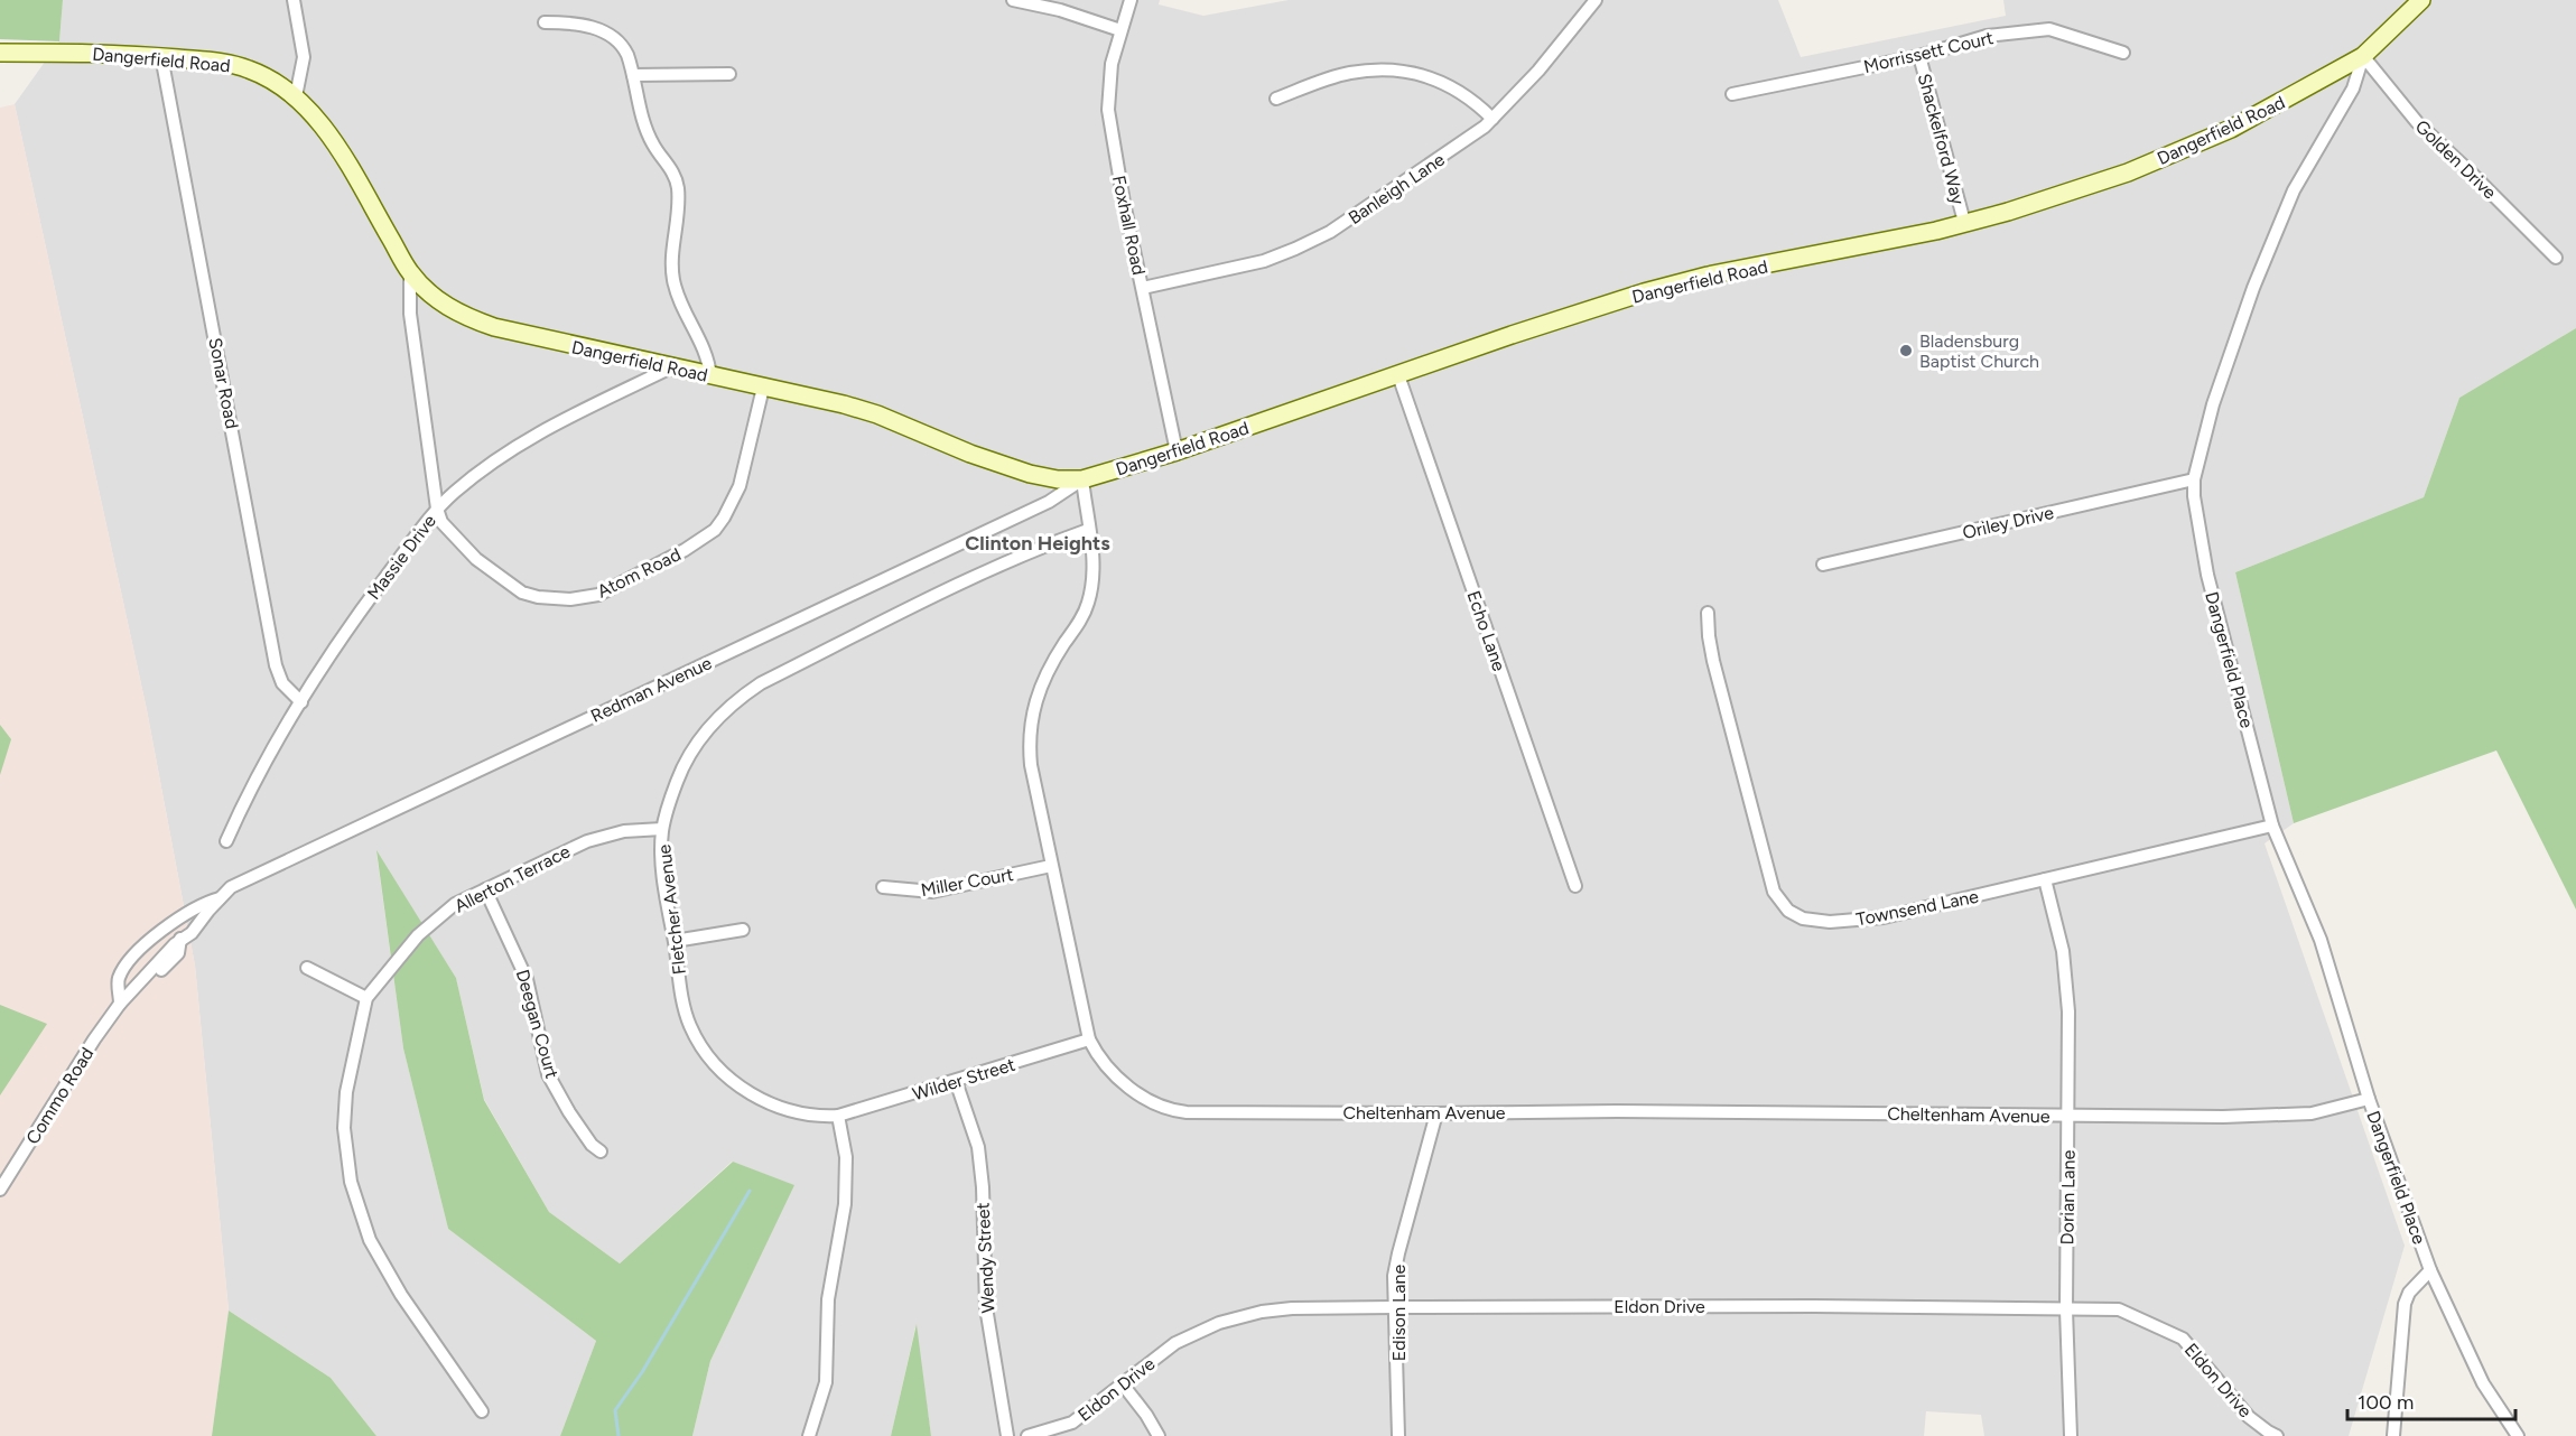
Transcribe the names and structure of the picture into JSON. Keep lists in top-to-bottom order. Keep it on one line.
{"streets":{"street":["Morrissett Court","Dangerfield Road","Shackelford Way","Golden Drive","Banleigh Lane","Foxhall Road","Sonar Road","Oriley Drive","Massie Drive","Atom Road","Echo Lane","Dangerfield Place","Redman Avenue","Allerton Terrace","Miller Court","Townsend Lane","Fletcher Avenue","Deegan Court","Wilder Street","Commo Road","Cheltenham Avenue","Dorian Lane","Wendy Street","Eldon Drive","Edison Lane"]},"crossings":[["Morrissett Court","Shackelford Way"],["Dangerfield Road","Shackelford Way"],["Dangerfield Road","Golden Drive"],["Dangerfield Road","Foxhall Road"],["Dangerfield Road","Sonar Road"],["Dangerfield Road","Massie Drive"],["Dangerfield Road","Atom Road"],["Dangerfield Road","Echo Lane"],["Dangerfield Road","Dangerfield Place"],["Dangerfield Road","Redman Avenue"],["Dangerfield Road","Cheltenham Avenue"],["Golden Drive","Dangerfield Place"],["Banleigh Lane","Foxhall Road"],["Sonar Road","Massie Drive"],["Oriley Drive","Dangerfield Place"],["Massie Drive","Atom Road"],["Dangerfield Place","Townsend Lane"],["Dangerfield Place","Cheltenham Avenue"],["Redman Avenue","Commo Road"],["Redman Avenue","Cheltenham Avenue"],["Allerton Terrace","Fletcher Avenue"],["Allerton Terrace","Deegan Court"],["Miller Court","Cheltenham Avenue"],["Townsend Lane","Dorian Lane"],["Fletcher Avenue","Wilder Street"],["Fletcher Avenue","Cheltenham Avenue"],["Wilder Street","Cheltenham Avenue"],["Wilder Street","Wendy Street"],["Cheltenham Avenue","Dorian Lane"],["Cheltenham Avenue","Edison Lane"],["Dorian Lane","Eldon Drive"],["Eldon Drive","Edison Lane"]],"districts":["Clinton Heights"],"places":["Bladensburg Baptist Church"],"scale_bar":"100 m"}
